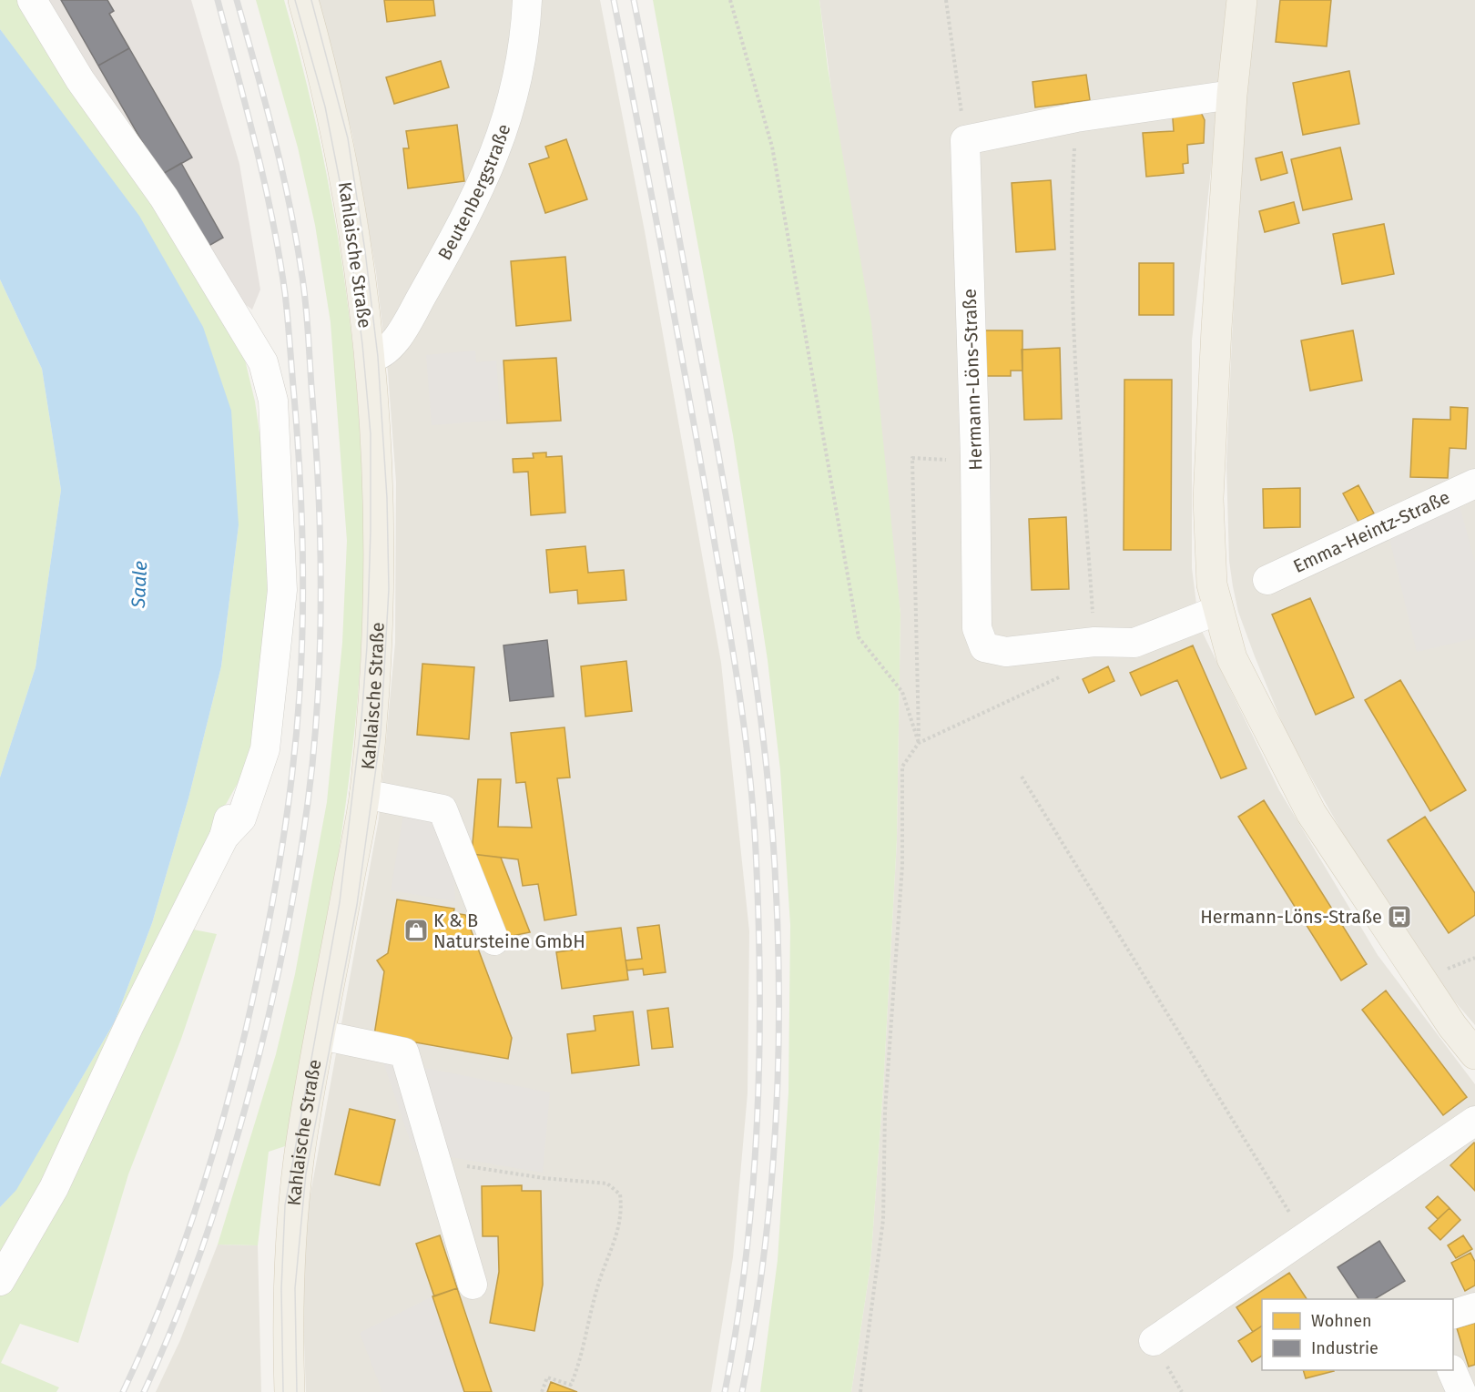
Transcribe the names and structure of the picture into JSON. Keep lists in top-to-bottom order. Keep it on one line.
{"streets":{"main road":["Kahlaische Straße"],"street":["Beutenbergstraße","Hermann-Löns-Straße","Emma-Heintz-Straße"]},"crossings":[["Beutenbergstraße","Kahlaische Straße"]],"water":["Saale"],"places":{"bus stop":["Hermann-Löns-Straße"],"shop":["K & B Natursteine GmbH"]},"legend":["Wohnen","Industrie"]}
